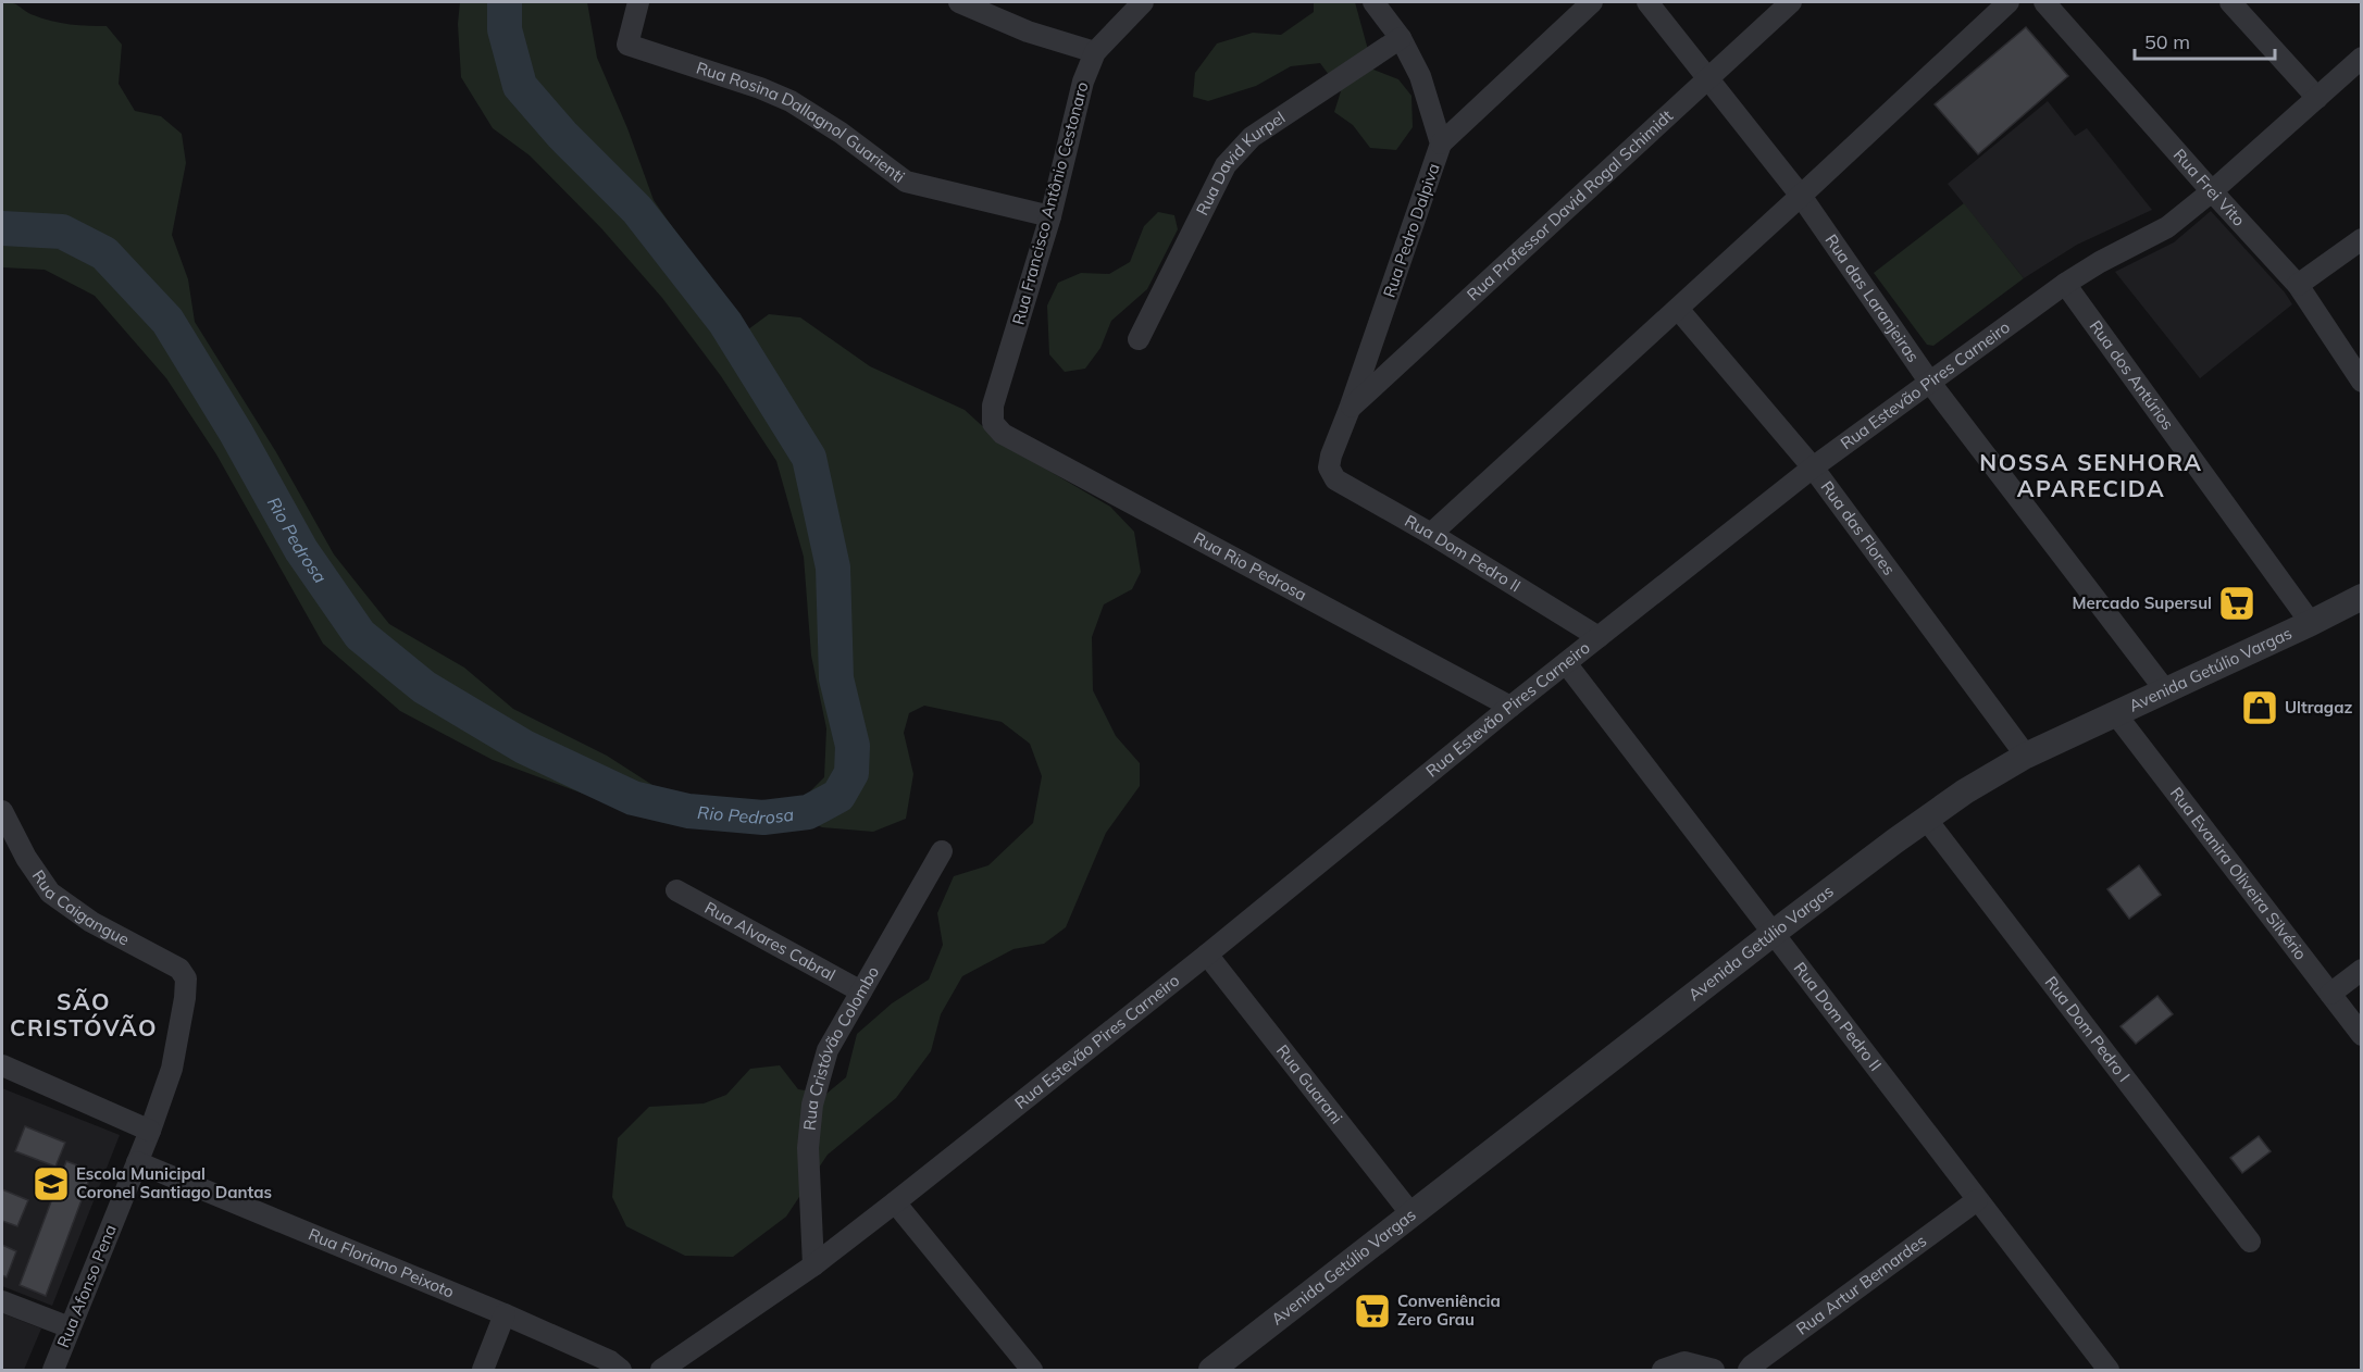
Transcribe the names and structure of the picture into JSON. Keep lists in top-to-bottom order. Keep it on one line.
{"streets":{"street":["Rua Rosina Dallagnol Guarienti","Rua David Kurpel","Rua Frei Vito","Rua Francisco Antônio Cestonaro","Rua Professor David Rogal Schimidt","Rua Pedro Dalpiva","Rua das Laranjeiras","Rua dos Antúrios","Rua Estevão Pires Carneiro","Rua das Flores","Rua Dom Pedro II","Rua Rio Pedrosa","Avenida Getúlio Vargas","Rua Evanira Oliveira Silvério","Rua Caigangue","Rua Alvares Cabral","Rua Dom Pedro I","Rua Cristóvão Colombo","Rua Guarani","Rua Floriano Peixoto","Rua Artur Bernardes","Rua Afonso Pena"]},"crossings":[["Rua Rosina Dallagnol Guarienti","Rua Francisco Antônio Cestonaro"],["Rua David Kurpel","Rua Pedro Dalpiva"],["Rua Frei Vito","Rua Estevão Pires Carneiro"],["Rua Francisco Antônio Cestonaro","Rua Rio Pedrosa"],["Rua Professor David Rogal Schimidt","Rua Pedro Dalpiva"],["Rua Professor David Rogal Schimidt","Rua das Laranjeiras"],["Rua Pedro Dalpiva","Rua Dom Pedro II"],["Rua das Laranjeiras","Rua Estevão Pires Carneiro"],["Rua das Laranjeiras","Avenida Getúlio Vargas"],["Rua dos Antúrios","Rua Estevão Pires Carneiro"],["Rua dos Antúrios","Avenida Getúlio Vargas"],["Rua Estevão Pires Carneiro","Rua das Flores"],["Rua Estevão Pires Carneiro","Rua Dom Pedro II"],["Rua Estevão Pires Carneiro","Rua Rio Pedrosa"],["Rua Estevão Pires Carneiro","Rua Cristóvão Colombo"],["Rua Estevão Pires Carneiro","Rua Guarani"],["Rua das Flores","Avenida Getúlio Vargas"],["Rua Dom Pedro II","Avenida Getúlio Vargas"],["Rua Dom Pedro II","Rua Artur Bernardes"],["Avenida Getúlio Vargas","Rua Evanira Oliveira Silvério"],["Avenida Getúlio Vargas","Rua Dom Pedro I"],["Avenida Getúlio Vargas","Rua Guarani"],["Rua Caigangue","Rua Afonso Pena"],["Rua Alvares Cabral","Rua Cristóvão Colombo"],["Rua Floriano Peixoto","Rua Afonso Pena"]],"districts":["NOSSA SENHORA APARECIDA","SÃO CRISTÓVÃO"],"water":["Rio Pedrosa"],"places":{"supermarket":["Mercado Supersul","Conveniência Zero Grau"],"shop":["Ultragaz"],"school or university":["Escola Municipal Coronel Santiago Dantas"]},"scale_bar":"50 m"}
